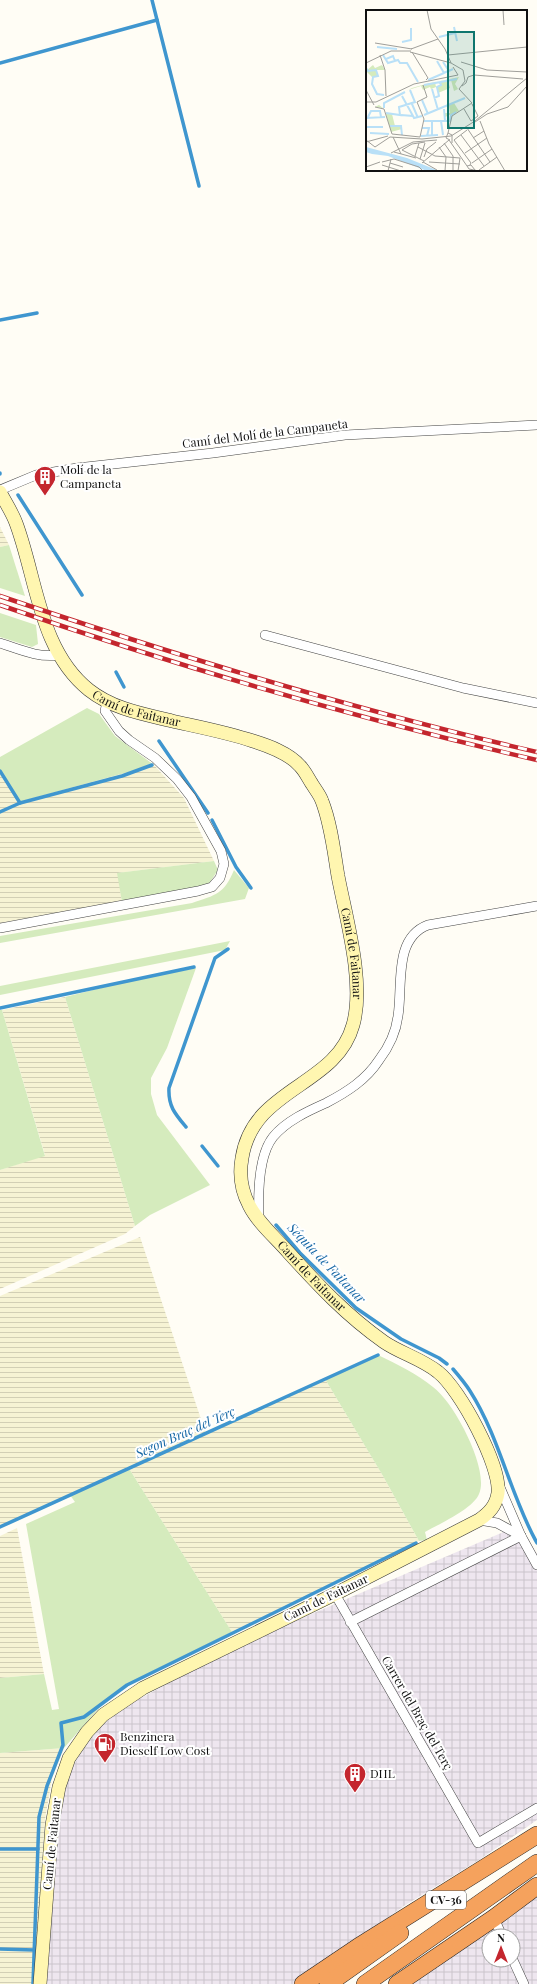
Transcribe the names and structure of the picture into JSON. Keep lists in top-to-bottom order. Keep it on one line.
{"streets":{"highway":["CV-36"],"street":["Camí del Molí de la Campaneta","Camí de Faitanar","Carrer del Braç del Terç"]},"crossings":[["Camí del Molí de la Campaneta","Camí de Faitanar"],["Camí de Faitanar","Carrer del Braç del Terç"]],"water":["Séquia de Faitanar","Segon Braç del Terç"],"places":{"building":["Molí de la Campaneta","DHL"],"fuel station":["Benzinera Dieself Low Cost"]},"north":"top"}
